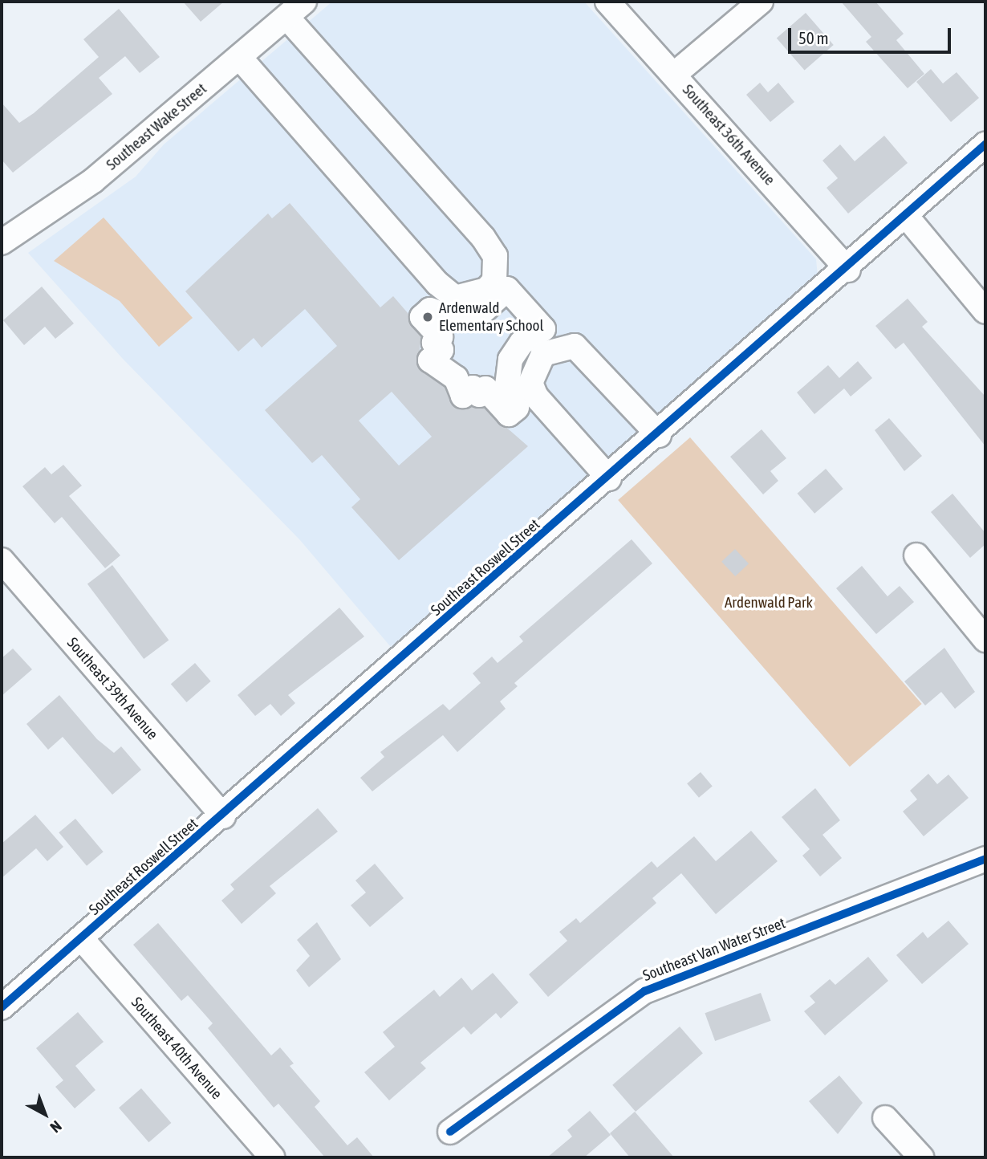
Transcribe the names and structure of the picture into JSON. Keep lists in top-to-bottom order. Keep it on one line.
{"streets":{"street":["Southeast Wake Street","Southeast 36th Avenue","Southeast Roswell Street","Southeast 39th Avenue","Southeast Van Water Street","Southeast 40th Avenue"]},"crossings":[["Southeast 36th Avenue","Southeast Roswell Street"],["Southeast Roswell Street","Southeast 39th Avenue"],["Southeast Roswell Street","Southeast 40th Avenue"]],"parks":["Ardenwald Park"],"places":["Ardenwald Elementary School"],"scale_bar":"50 m","north":"bottom right"}
